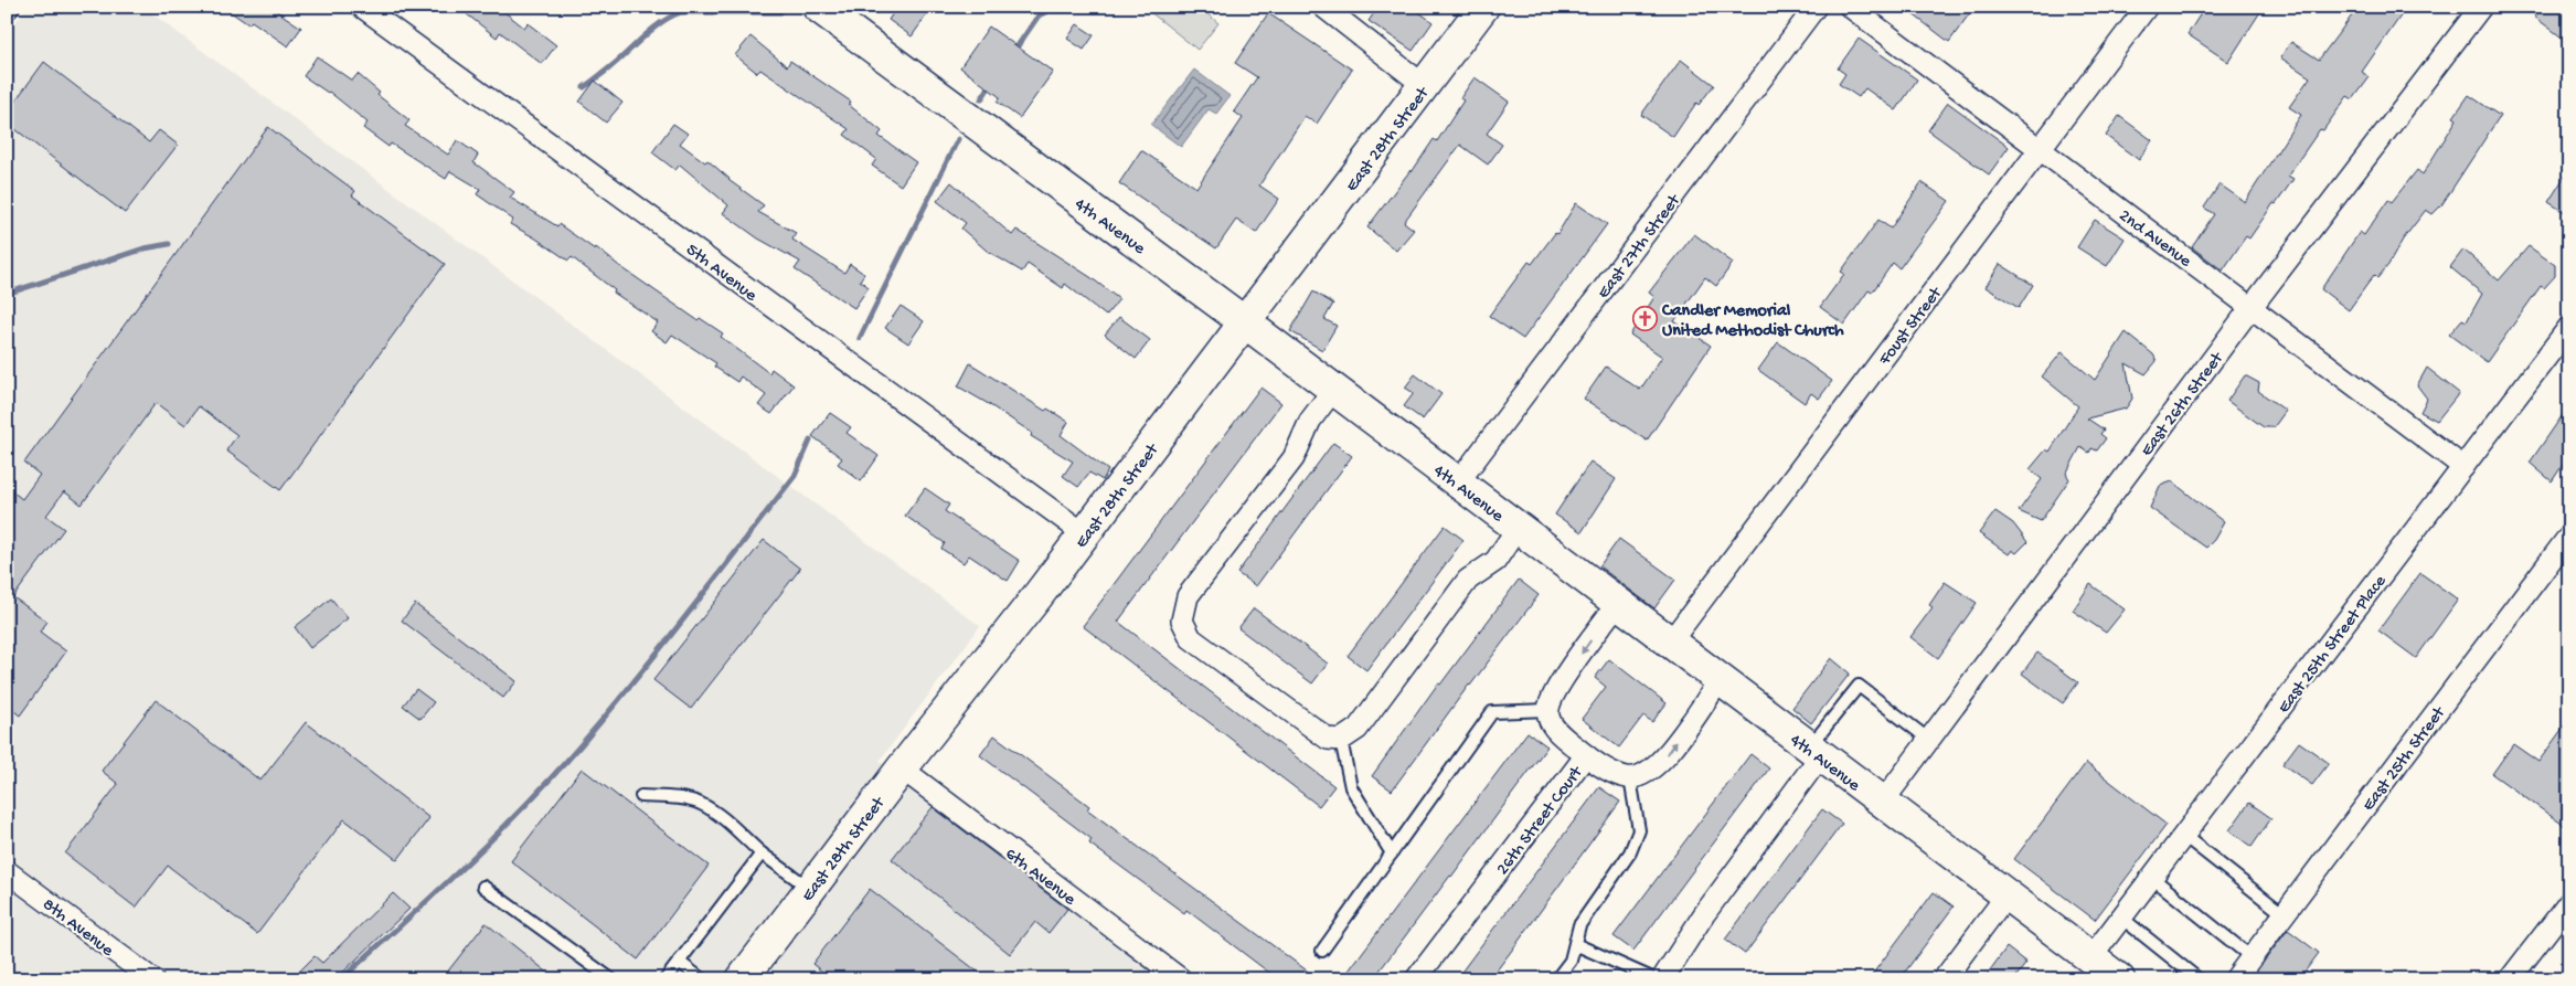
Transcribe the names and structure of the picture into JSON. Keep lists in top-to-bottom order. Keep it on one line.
{"streets":{"main road":["East 28th Street","4th Avenue"],"street":["2nd Avenue","East 27th Street","5th Avenue","Foust Street","East 26th Street","East 25th Street Place","East 25th Street","26th Street Court","6th Avenue","8th Avenue"]},"crossings":[["East 28th Street","4th Avenue"],["East 28th Street","5th Avenue"],["East 28th Street","6th Avenue"],["4th Avenue","East 27th Street"],["4th Avenue","Foust Street"],["4th Avenue","East 26th Street"],["4th Avenue","East 25th Street Place"],["2nd Avenue","Foust Street"],["2nd Avenue","East 26th Street"],["2nd Avenue","East 25th Street Place"]],"places":{"church":["Candler Memorial United Methodist Church"]}}
